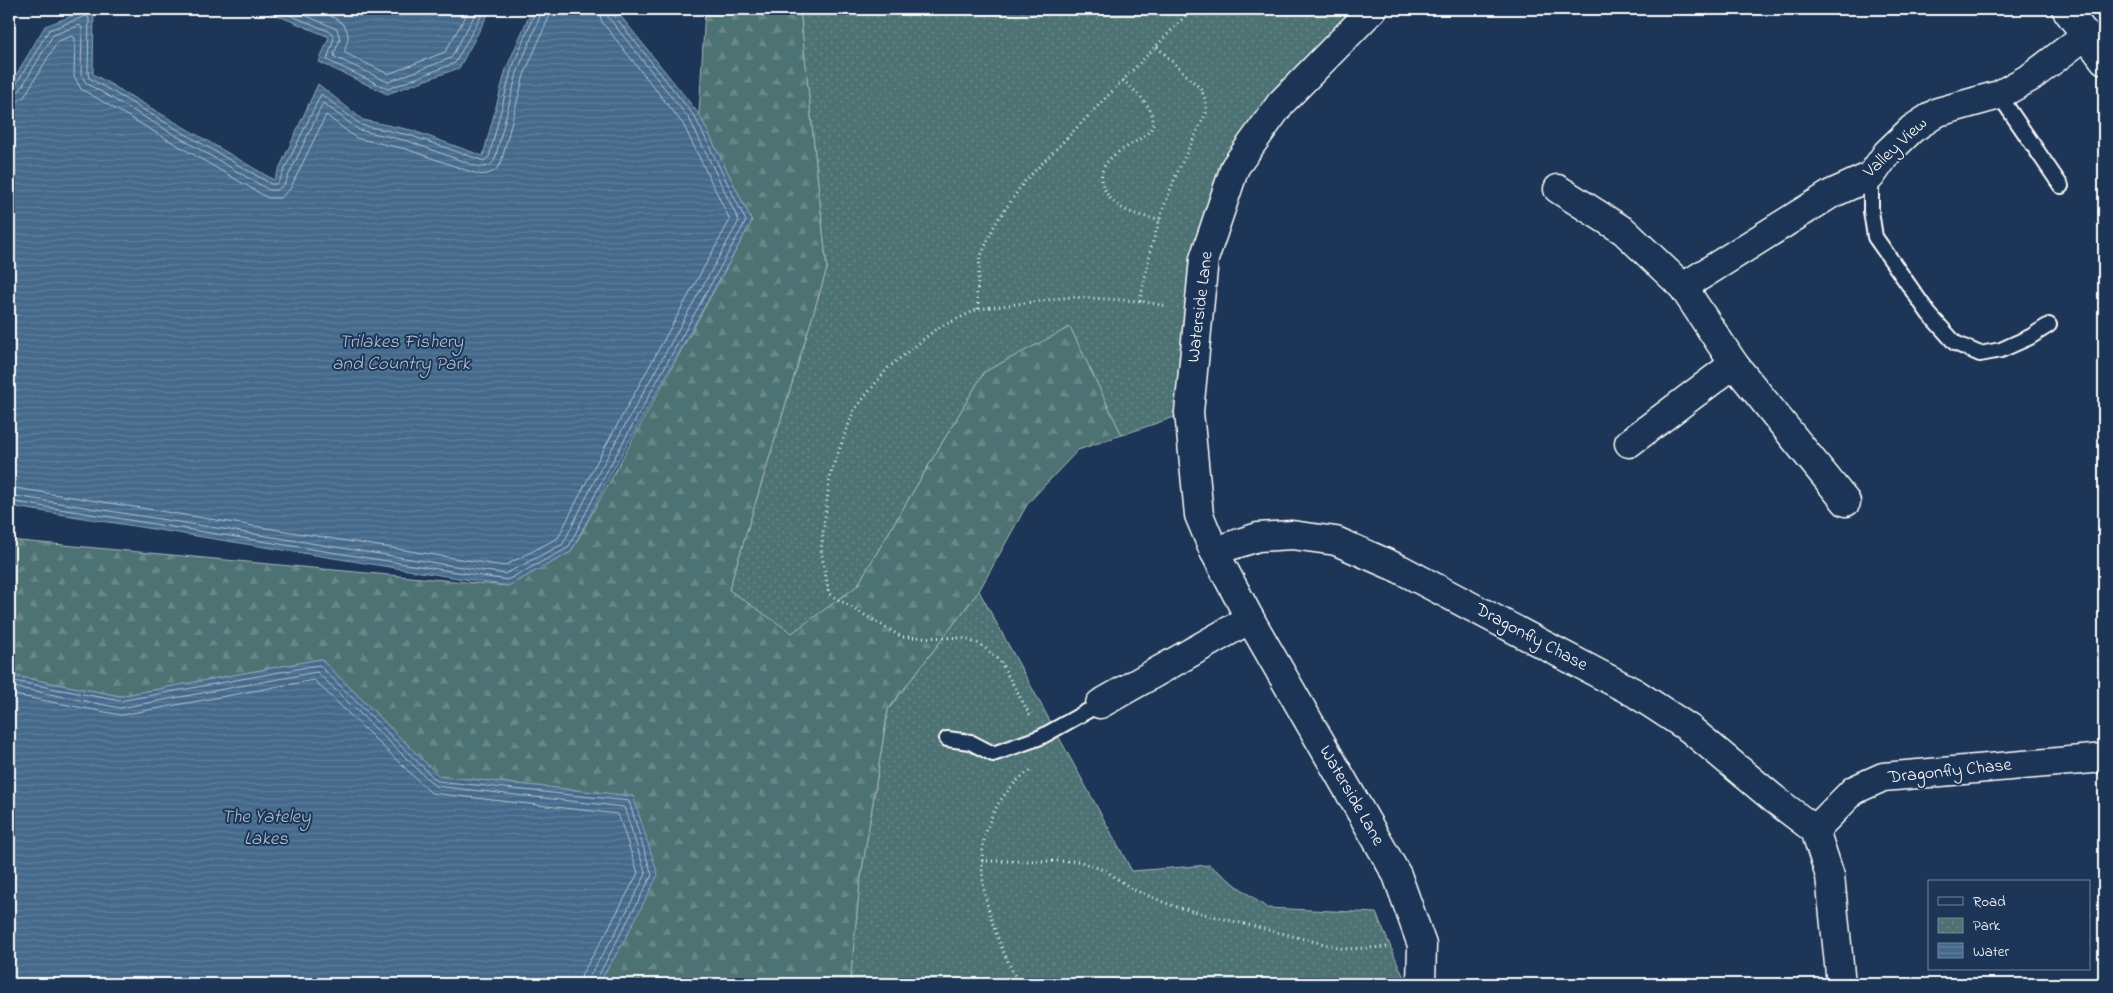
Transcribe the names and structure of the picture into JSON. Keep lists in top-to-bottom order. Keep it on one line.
{"streets":{"street":["Valley View","Waterside Lane","Dragonfly Chase"]},"crossings":[["Waterside Lane","Dragonfly Chase"]],"water":["Trilakes Fishery and Country Park","The Yateley Lakes"],"legend":["Road","Park","Water"]}
